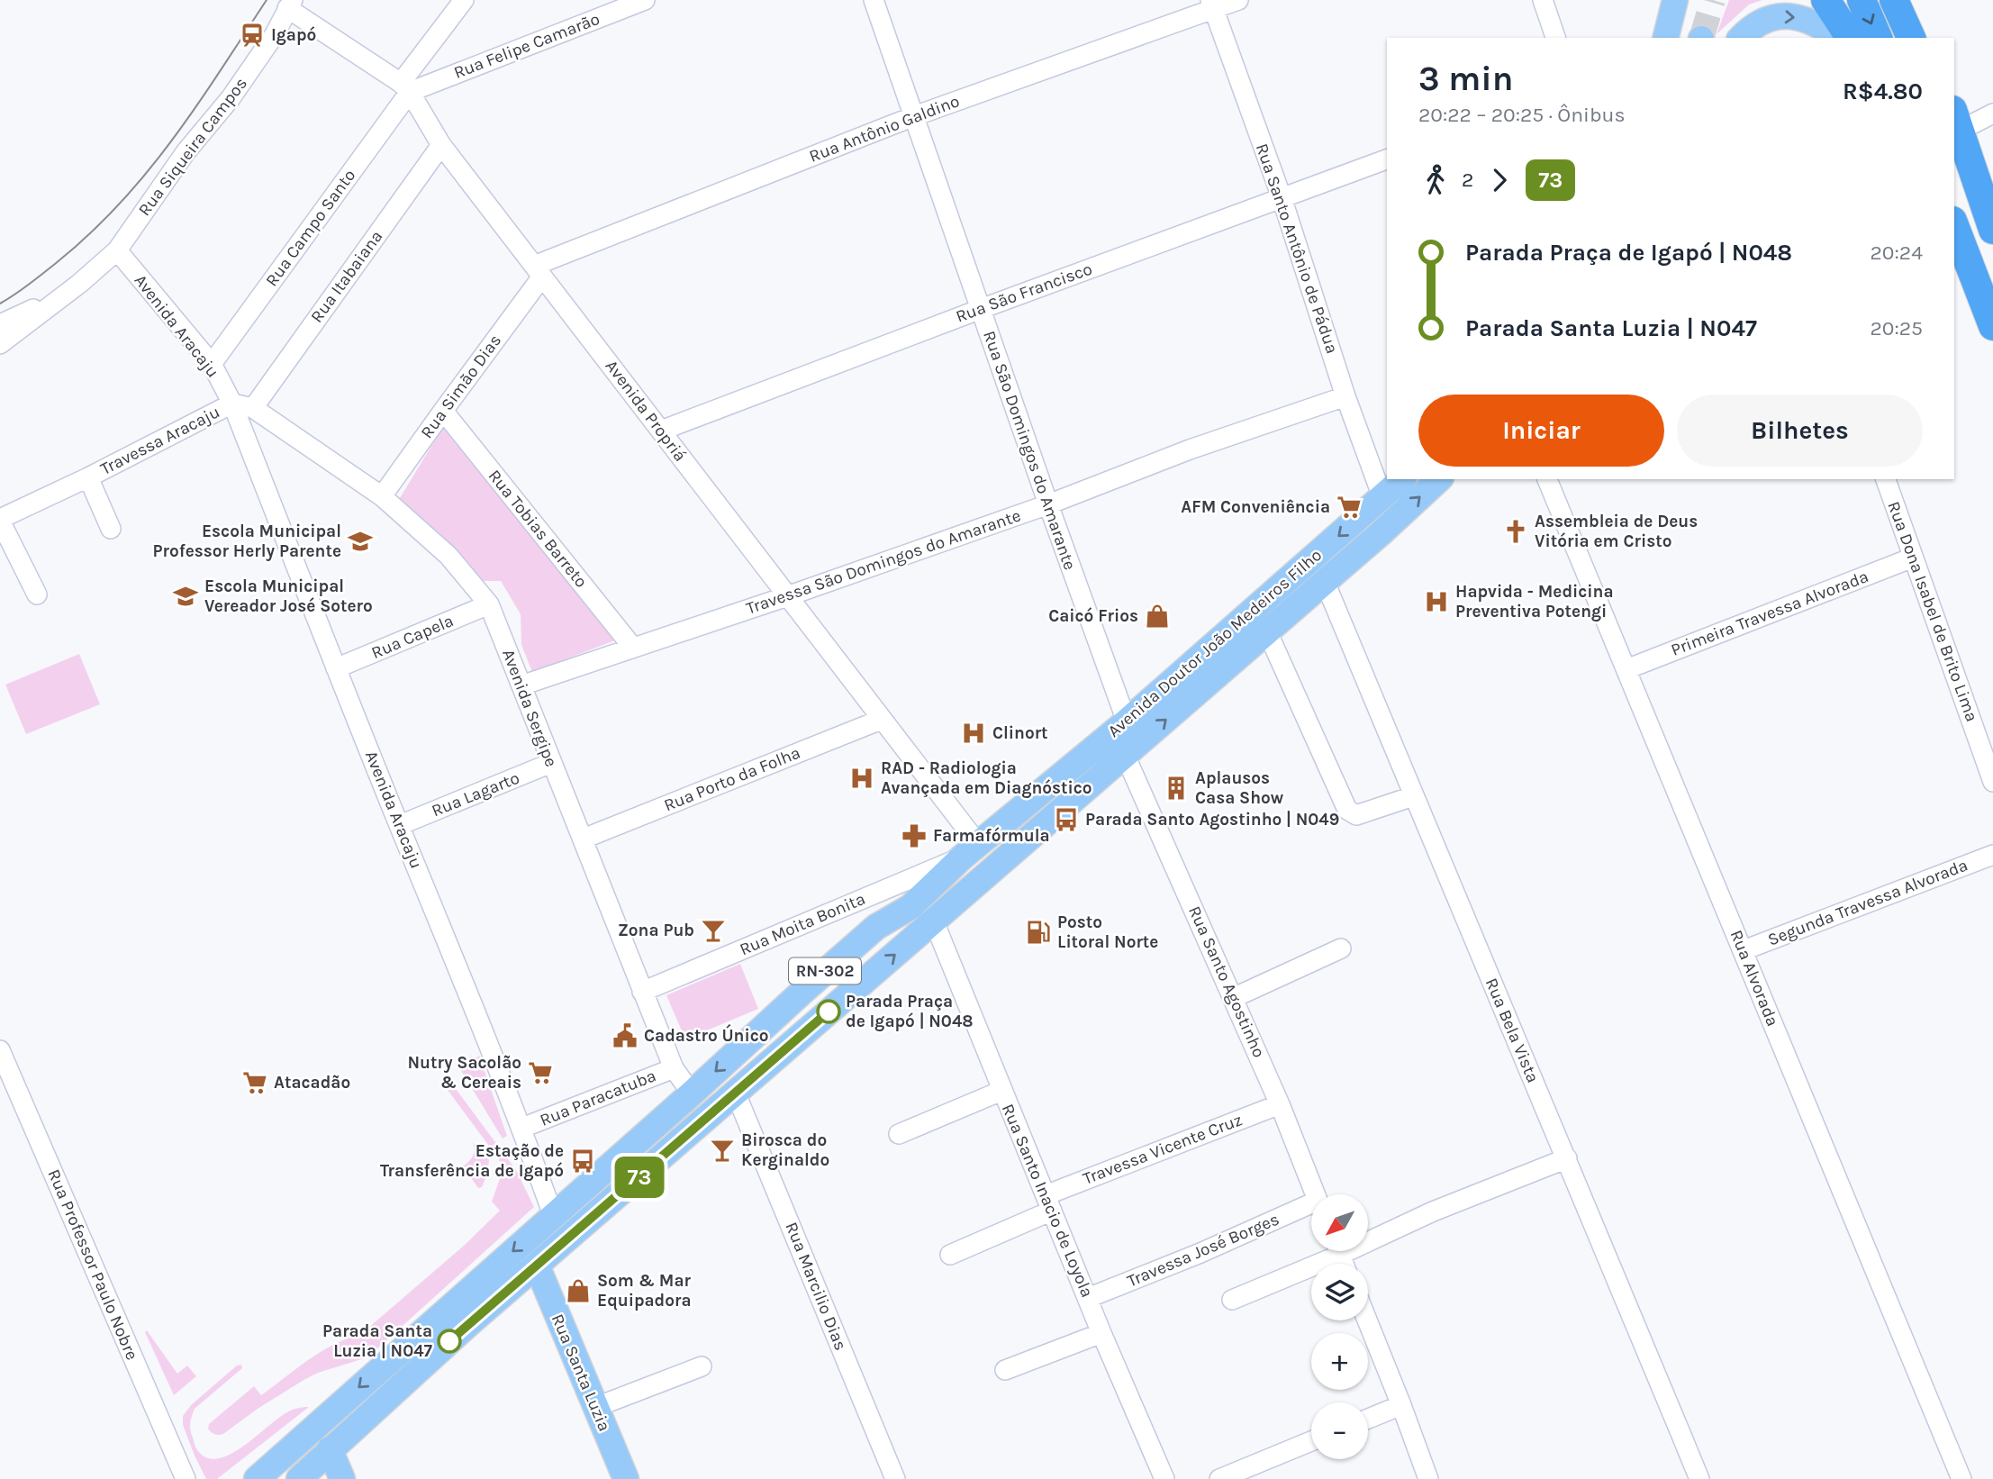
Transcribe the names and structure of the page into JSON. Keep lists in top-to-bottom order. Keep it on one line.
{"streets":{"main road":["Avenida Doutor João Medeiros Filho","RN-302","Rua Santa Luzia"],"street":["Rua Felipe Camarão","Rua Antônio Galdino","Rua Siqueira Campos","Rua Campo Santo","Rua Santo Antônio de Pádua","Rua Itabaiana","Rua São Francisco","Avenida Aracaju","Rua Simão Dias","Avenida Propriá","Travessa Aracaju","Rua São Domingos do Amarante","Rua Tobias Barreto","Travessa São Domingos do Amarante","Rua Dona Isabel de Brito Lima","Primeira Travessa Alvorada","Rua Capela","Avenida Sergipe","Rua Porto da Folha","Rua Lagarto","Segunda Travessa Alvorada","Rua Moita Bonita","Rua Alvorada","Rua Santo Agostinho","Rua Bela Vista","Rua Paracatuba","Travessa Vicente Cruz","Rua Santo Inacio de Loyola","Travessa José Borges","Rua Professor Paulo Nobre","Rua Marcilio Dias"]},"crossings":[["Rua Felipe Camarão","Rua Campo Santo"],["Rua Felipe Camarão","Avenida Propriá"],["Rua Antônio Galdino","Rua Santo Antônio de Pádua"],["Rua Antônio Galdino","Rua Simão Dias"],["Rua Antônio Galdino","Avenida Propriá"],["Rua Antônio Galdino","Rua São Domingos do Amarante"],["Rua Siqueira Campos","Avenida Aracaju"],["Rua Siqueira Campos","Avenida Propriá"],["Rua Campo Santo","Avenida Aracaju"],["Rua Campo Santo","Avenida Propriá"],["Rua Santo Antônio de Pádua","Rua São Francisco"],["Rua Santo Antônio de Pádua","Travessa São Domingos do Amarante"],["Rua Santo Antônio de Pádua","Avenida Doutor João Medeiros Filho"],["Rua Itabaiana","Avenida Propriá"],["Rua Itabaiana","Avenida Sergipe"],["Rua São Francisco","Avenida Propriá"],["Rua São Francisco","Rua São Domingos do Amarante"],["Avenida Aracaju","Travessa Aracaju"],["Avenida Aracaju","Rua Capela"],["Avenida Aracaju","Avenida Doutor João Medeiros Filho"],["Avenida Aracaju","Rua Lagarto"],["Avenida Aracaju","Rua Paracatuba"],["Rua Simão Dias","Avenida Propriá"],["Rua Simão Dias","Rua Tobias Barreto"],["Rua Simão Dias","Avenida Sergipe"],["Avenida Propriá","Travessa São Domingos do Amarante"],["Avenida Propriá","Avenida Doutor João Medeiros Filho"],["Avenida Propriá","Rua Porto da Folha"],["Avenida Propriá","Rua Moita Bonita"],["Rua São Domingos do Amarante","Travessa São Domingos do Amarante"],["Rua São Domingos do Amarante","Avenida Doutor João Medeiros Filho"],["Rua Tobias Barreto","Travessa São Domingos do Amarante"],["Travessa São Domingos do Amarante","Avenida Sergipe"],["Rua Dona Isabel de Brito Lima","Primeira Travessa Alvorada"],["Primeira Travessa Alvorada","Rua Alvorada"],["Rua Capela","Avenida Sergipe"],["Avenida Doutor João Medeiros Filho","Avenida Sergipe"],["Avenida Doutor João Medeiros Filho","Rua Moita Bonita"],["Avenida Doutor João Medeiros Filho","Rua Santo Agostinho"],["Avenida Doutor João Medeiros Filho","Rua Bela Vista"],["Avenida Doutor João Medeiros Filho","Rua Santo Inacio de Loyola"],["Avenida Doutor João Medeiros Filho","Rua Marcilio Dias"],["Avenida Doutor João Medeiros Filho","Rua Santa Luzia"],["Avenida Sergipe","Rua Porto da Folha"],["Avenida Sergipe","Rua Lagarto"],["Avenida Sergipe","Rua Moita Bonita"],["Avenida Sergipe","Rua Paracatuba"],["Segunda Travessa Alvorada","Rua Alvorada"],["Rua Santo Agostinho","Travessa Vicente Cruz"],["Travessa Vicente Cruz","Rua Santo Inacio de Loyola"],["Rua Santo Inacio de Loyola","Travessa José Borges"]],"places":{"station":["Igapó"],"supermarket":["AFM Conveniência","Nutry Sacolão & Cereais","Atacadão"],"church":["Assembleia de Deus Vitória em Cristo"],"school or university":["Escola Municipal Professor Herly Parente","Escola Municipal Vereador José Sotero"],"hospital":["Hapvida - Medicina Preventiva Potengi","Clinort","RAD - Radiologia Avançada em Diagnóstico"],"shop":["Caicó Frios","Som & Mar Equipadora"],"building":["Aplausos Casa Show"],"bus stop":["Parada Santo Agostinho | N049","Estação de Transferência de Igapó"],"pharmacy":["Farmafórmula"],"bar":["Zona Pub","Birosca do Kerginaldo"],"fuel station":["Posto Litoral Norte"],"other":["Parada Praça de Igapó | N048","Parada Santa Luzia | N047"],"public building":["Cadastro Único"]},"lines":["bus line 73"],"north":"bottom left","page":{"on_map":"73","heading":["3 min","20:22 – 20:25 · Ônibus","R$4.80"],"legs":["2","73"],"list":[{"name":"Parada Praça de Igapó | N048","value":"20:24"},{"name":"Parada Santa Luzia | N047","value":"20:25"}],"buttons":["Iniciar","Bilhetes"],"map_buttons":["+","−"]}}
